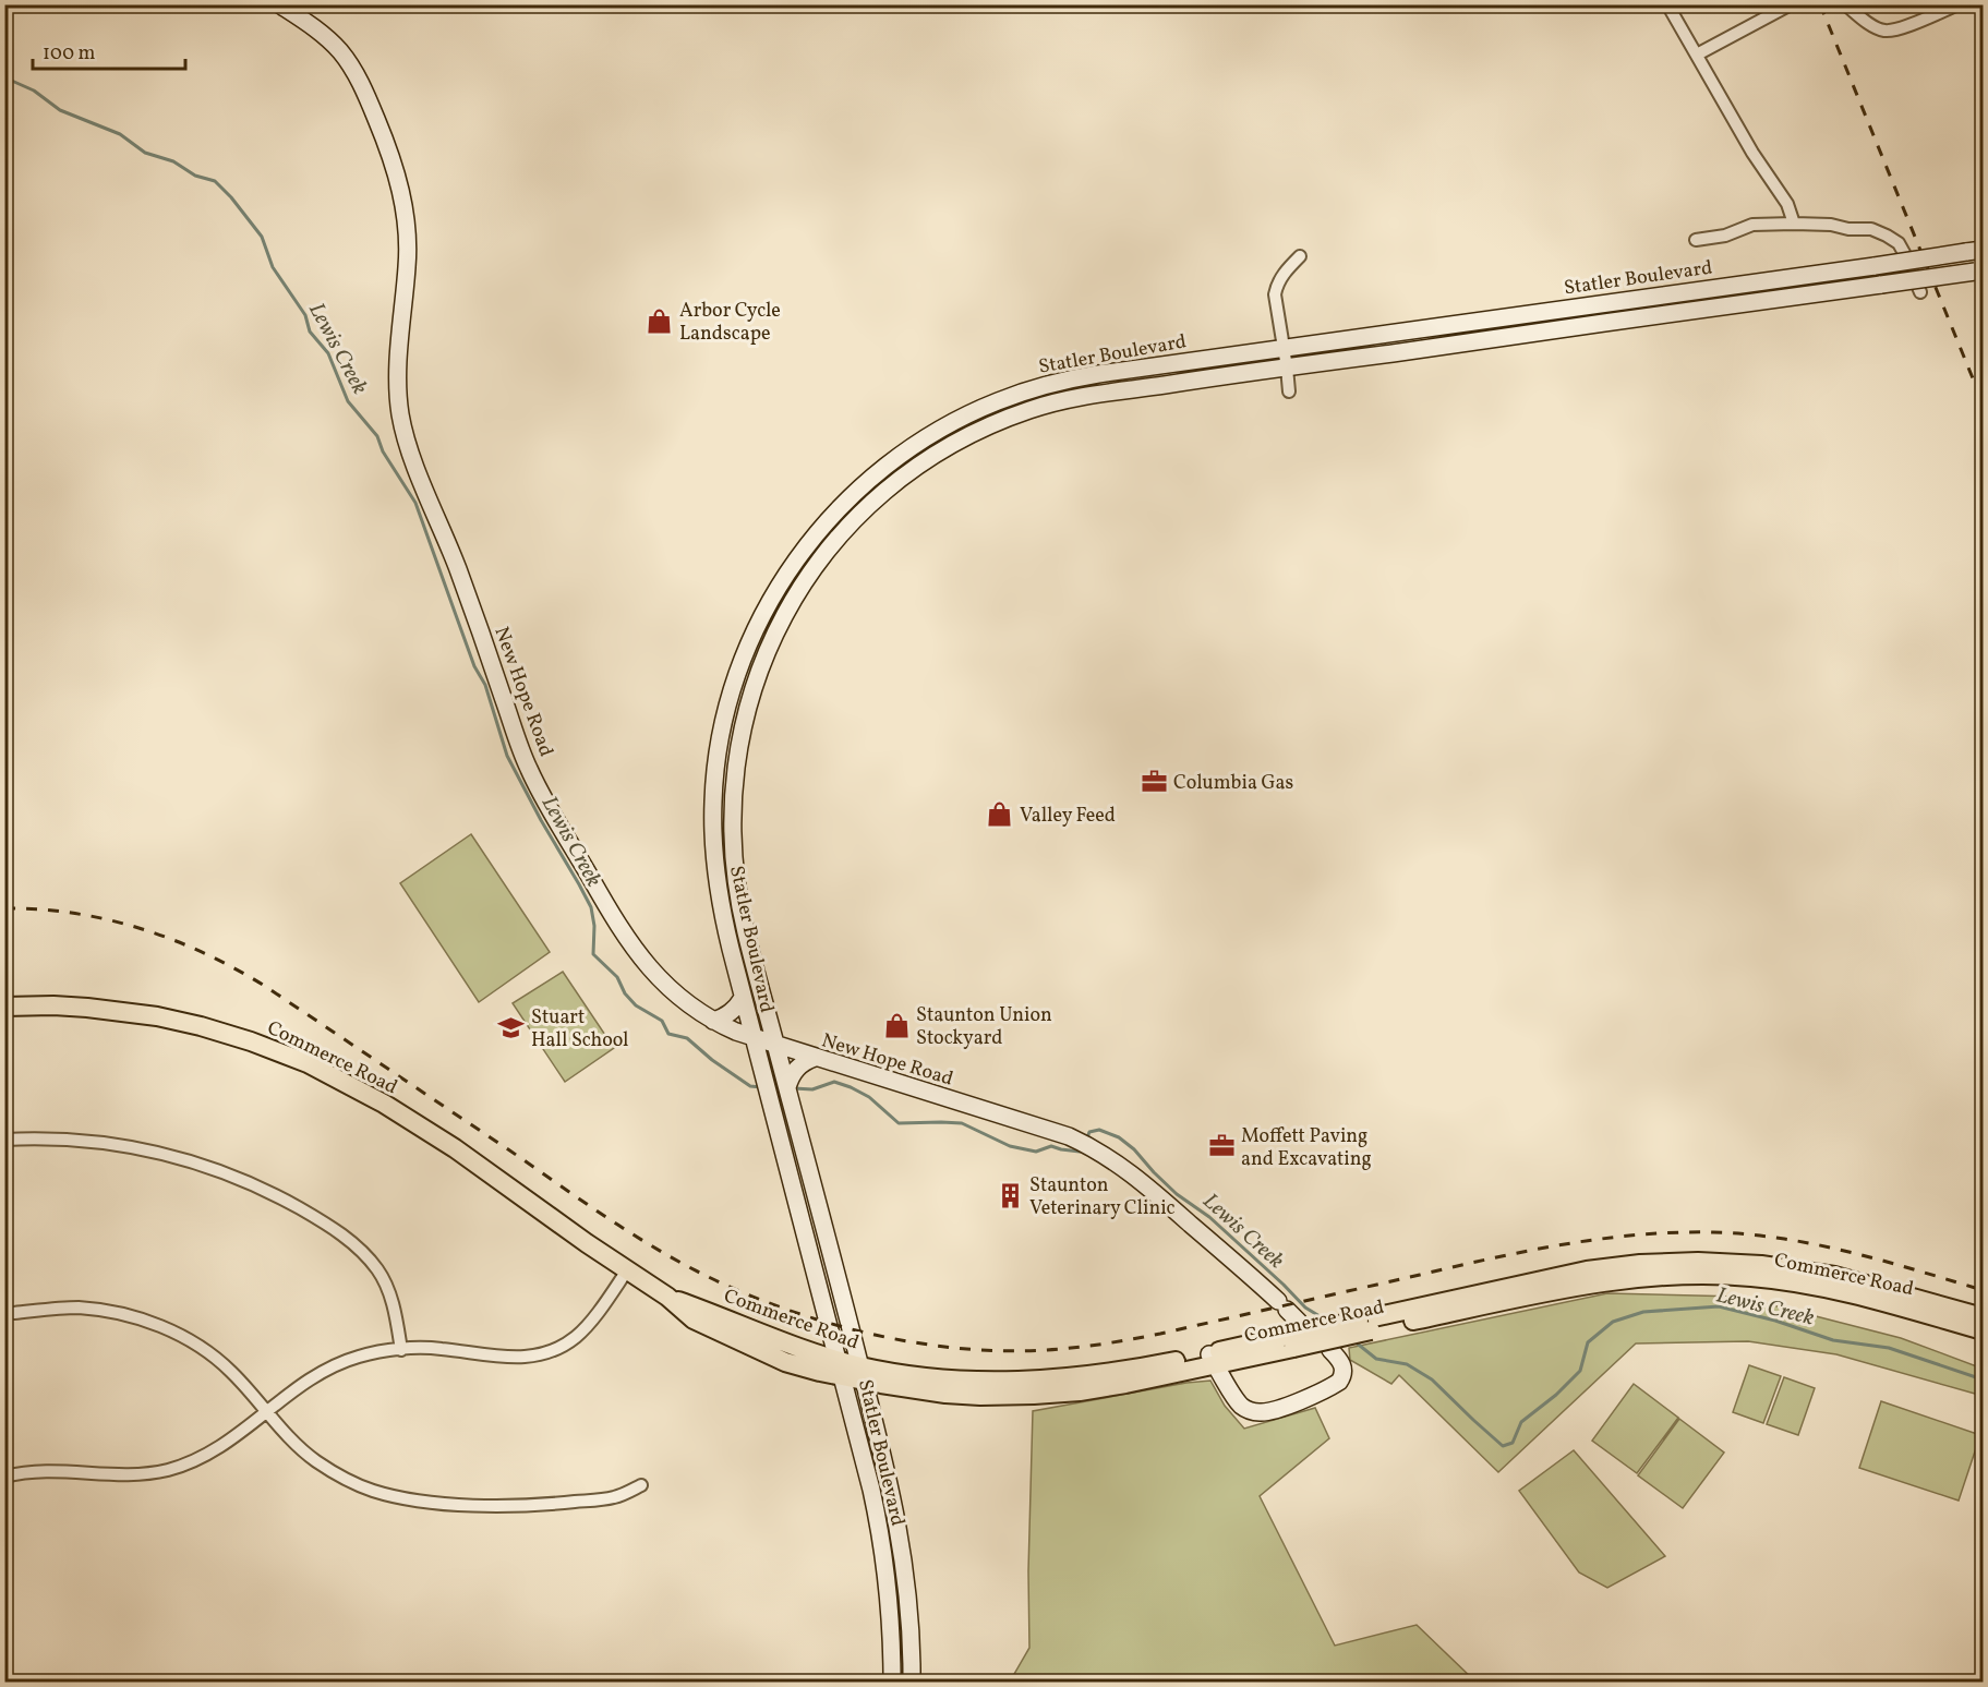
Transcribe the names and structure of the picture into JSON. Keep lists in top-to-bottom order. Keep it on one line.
{"streets":{"main road":["Statler Boulevard","New Hope Road","Commerce Road"]},"crossings":[["Statler Boulevard","New Hope Road"],["Statler Boulevard","Commerce Road"]],"water":["Lewis Creek"],"places":{"shop":["Arbor Cycle Landscape","Valley Feed","Staunton Union Stockyard"],"office":["Columbia Gas","Moffett Paving and Excavating"],"school or university":["Stuart Hall School"],"building":["Staunton Veterinary Clinic"]},"scale_bar":"100 m"}
